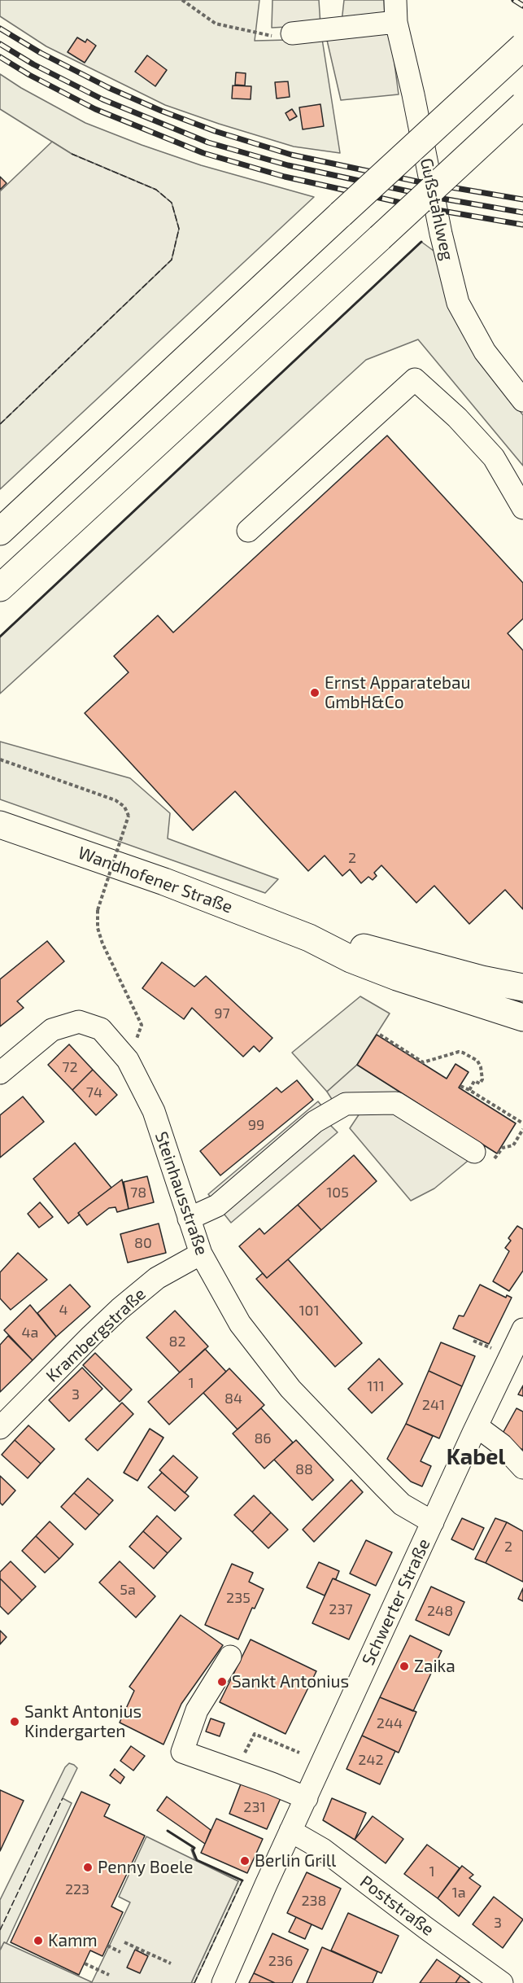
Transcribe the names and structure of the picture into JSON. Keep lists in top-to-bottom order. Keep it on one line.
{"streets":{"main road":["Wandhofener Straße"],"street":["Gußstahlweg","Steinhausstraße","Krambergstraße","Schwerter Straße","Poststraße"]},"crossings":[["Steinhausstraße","Krambergstraße"],["Steinhausstraße","Schwerter Straße"],["Schwerter Straße","Poststraße"]],"districts":["Kabel"],"places":["Ernst Apparatebau GmbH&Co","Zaika","Sankt Antonius","Sankt Antonius Kindergarten","Berlin Grill","Penny Boele","Kamm"],"house_numbers":["2","97","72","74","99","78","105","80","4","101","4a","82","1","111","3","84","241","86","88","2","5a","235","237","248","244","242","231","1","223","1a","238","3","236"]}
